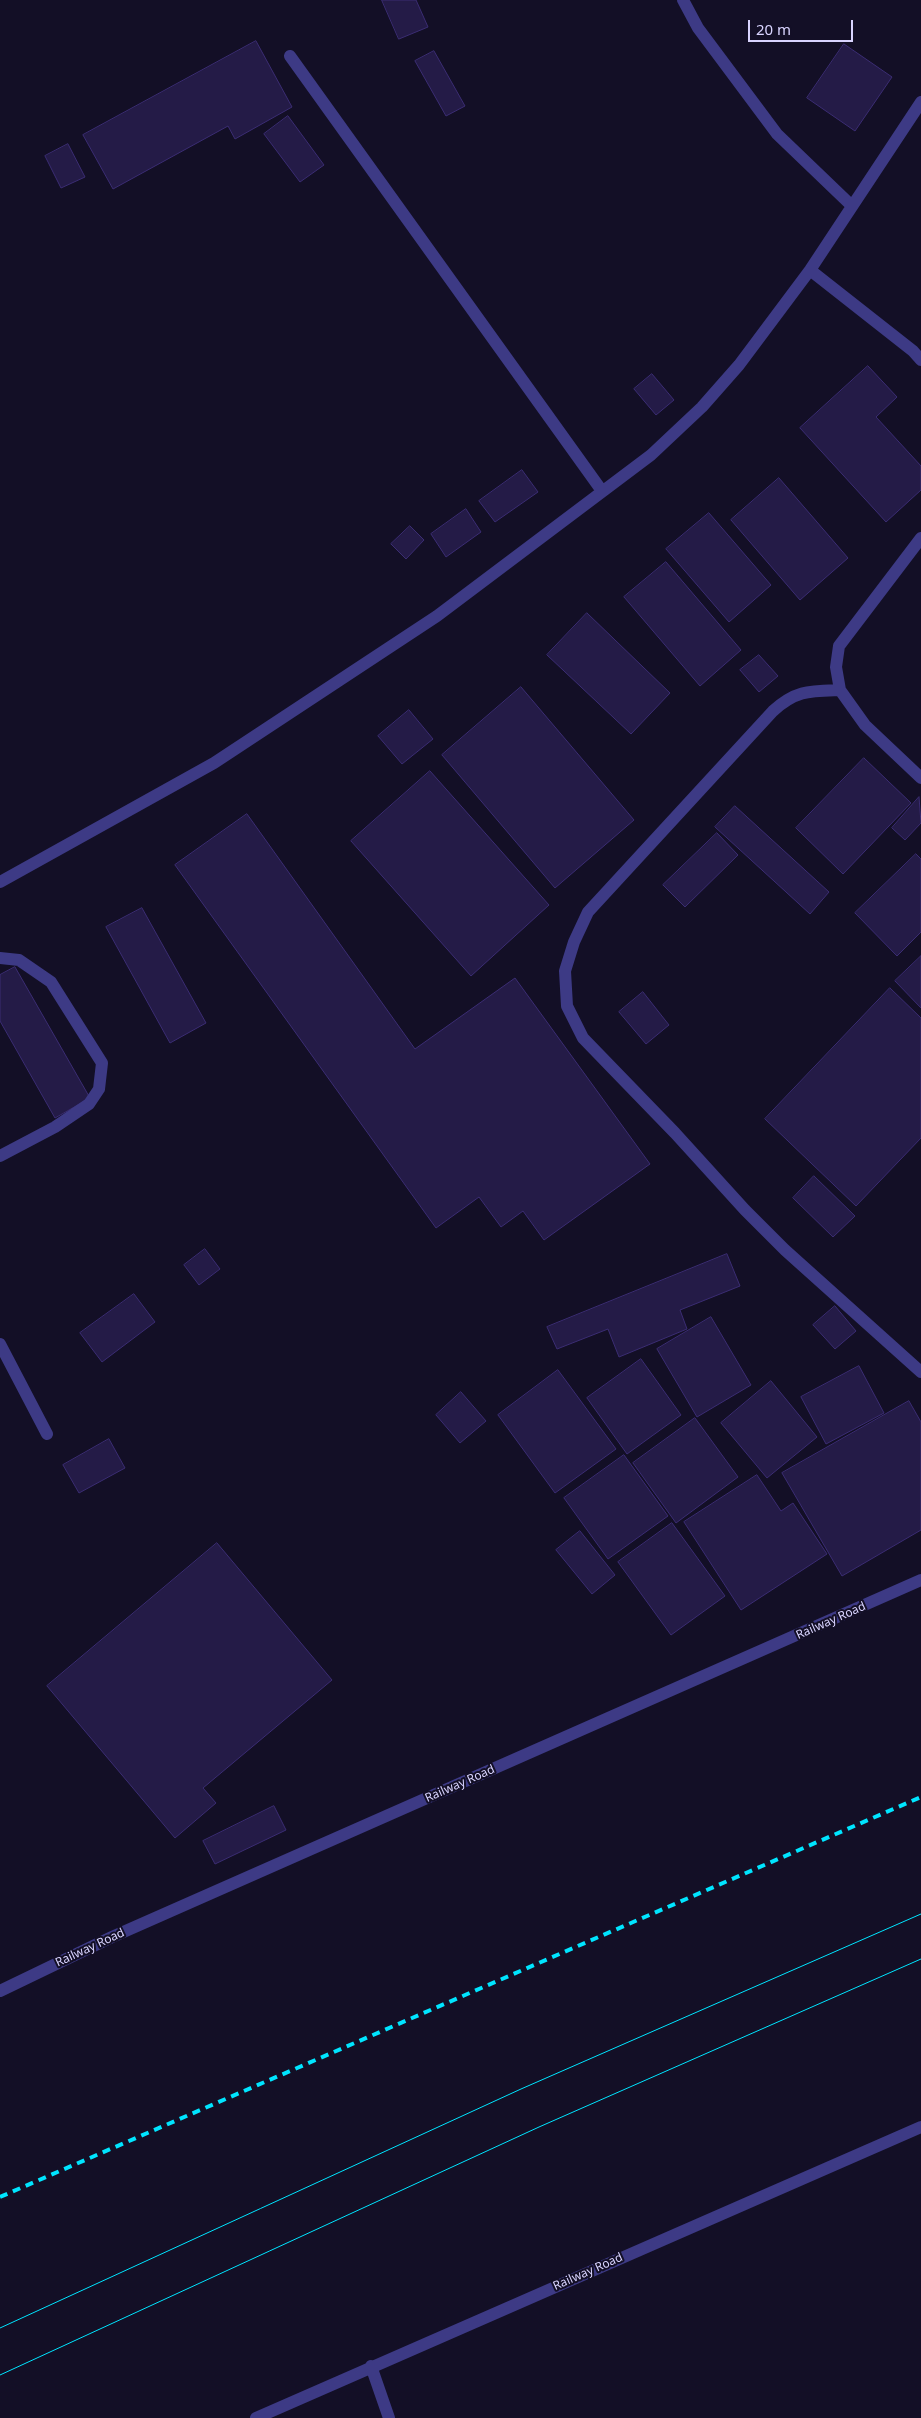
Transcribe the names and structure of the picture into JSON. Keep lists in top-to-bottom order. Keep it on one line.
{"streets":{"street":["Railway Road"]},"scale_bar":"20 m"}
